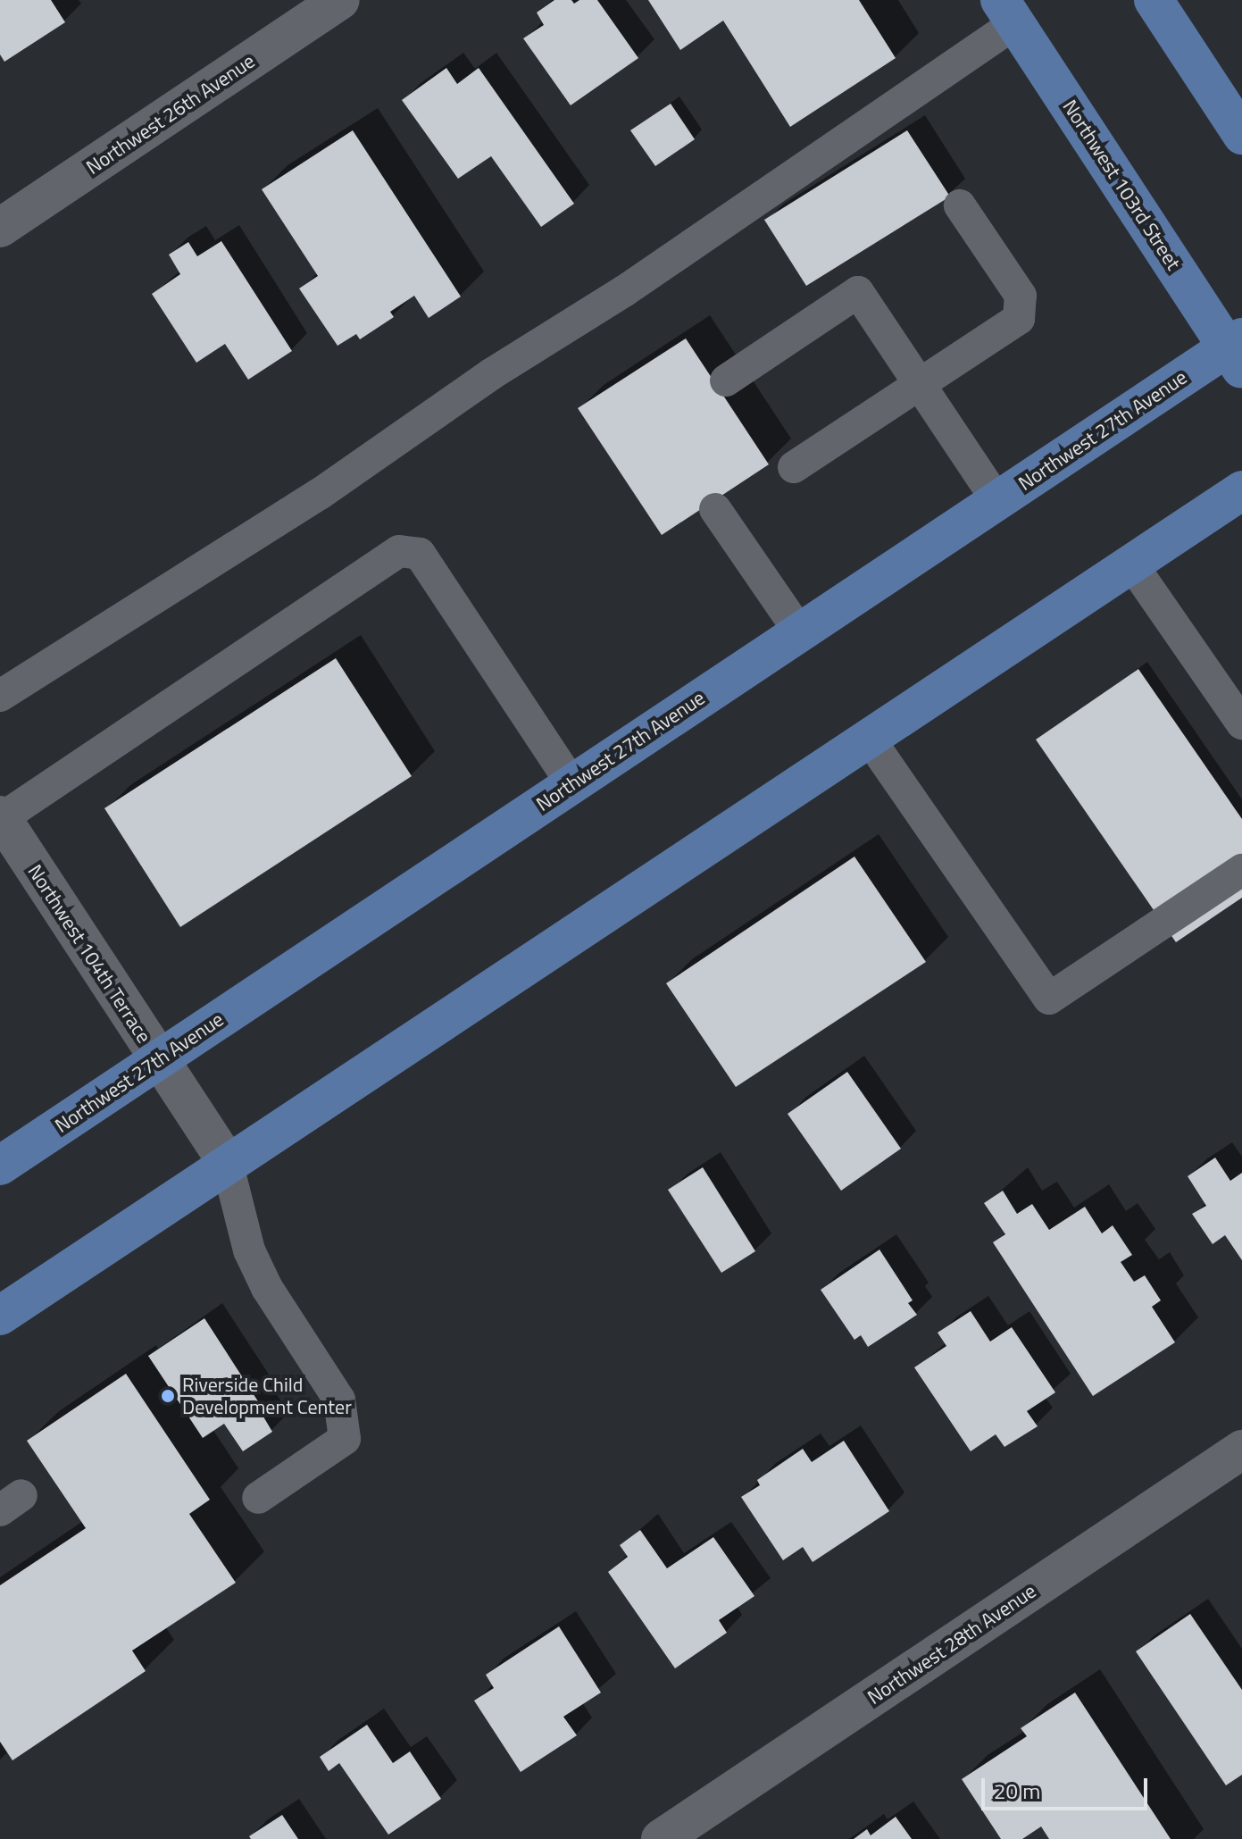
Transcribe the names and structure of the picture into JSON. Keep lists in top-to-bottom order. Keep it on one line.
{"streets":{"main road":["Northwest 103rd Street","Northwest 27th Avenue"],"street":["Northwest 26th Avenue","Northwest 104th Terrace","Northwest 28th Avenue"]},"crossings":[["Northwest 103rd Street","Northwest 27th Avenue"],["Northwest 27th Avenue","Northwest 104th Terrace"]],"places":["Riverside Child Development Center"],"scale_bar":"20 m"}
